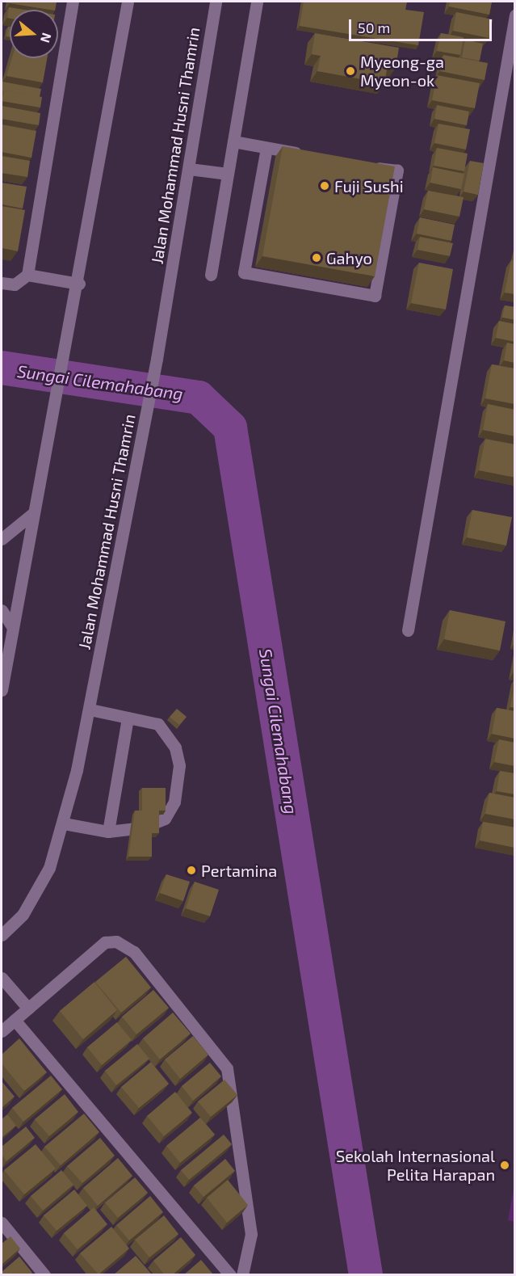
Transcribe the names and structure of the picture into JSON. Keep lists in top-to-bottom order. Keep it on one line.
{"streets":{"street":["Jalan Mohammad Husni Thamrin"]},"water":["Sungai Cilemahabang"],"places":["Myeong-ga Myeon-ok","Fuji Sushi","Gahyo","Pertamina","Sekolah Internasional Pelita Harapan"],"scale_bar":"50 m","north":"right"}
